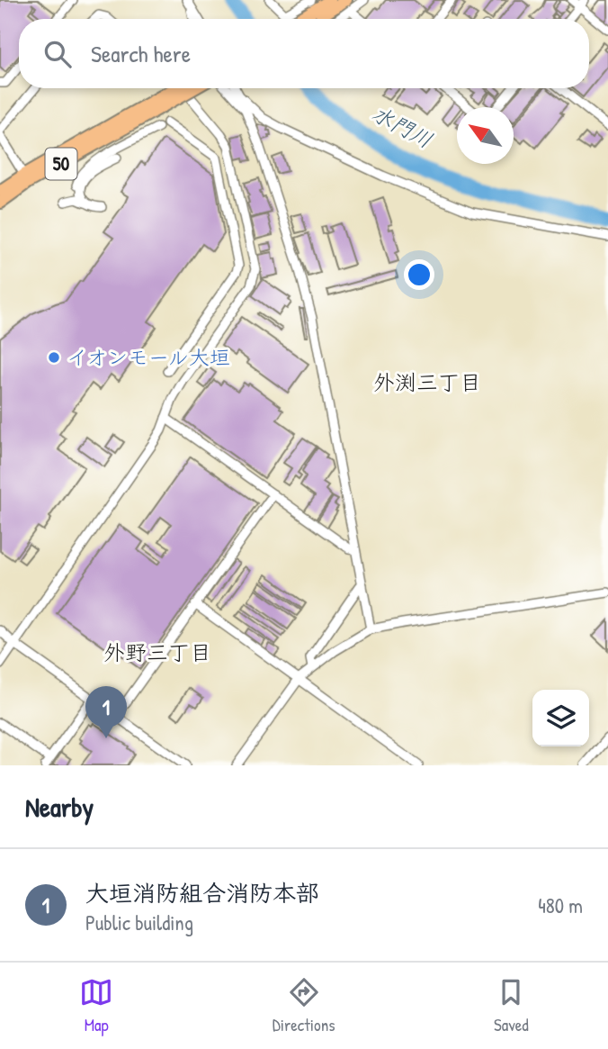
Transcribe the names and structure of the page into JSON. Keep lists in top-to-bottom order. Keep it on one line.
{"streets":{"main road":["50"]},"districts":["外渕三丁目","外野三丁目"],"water":["水門川"],"places":["イオンモール大垣"],"north":"top left","page":{"search":"Search here","pins":"1","heading":"Nearby","list":[{"mark":"1","name":"大垣消防組合消防本部","note":"Public building","value":"480 m"}],"nav":["Map","Directions","Saved"]}}
